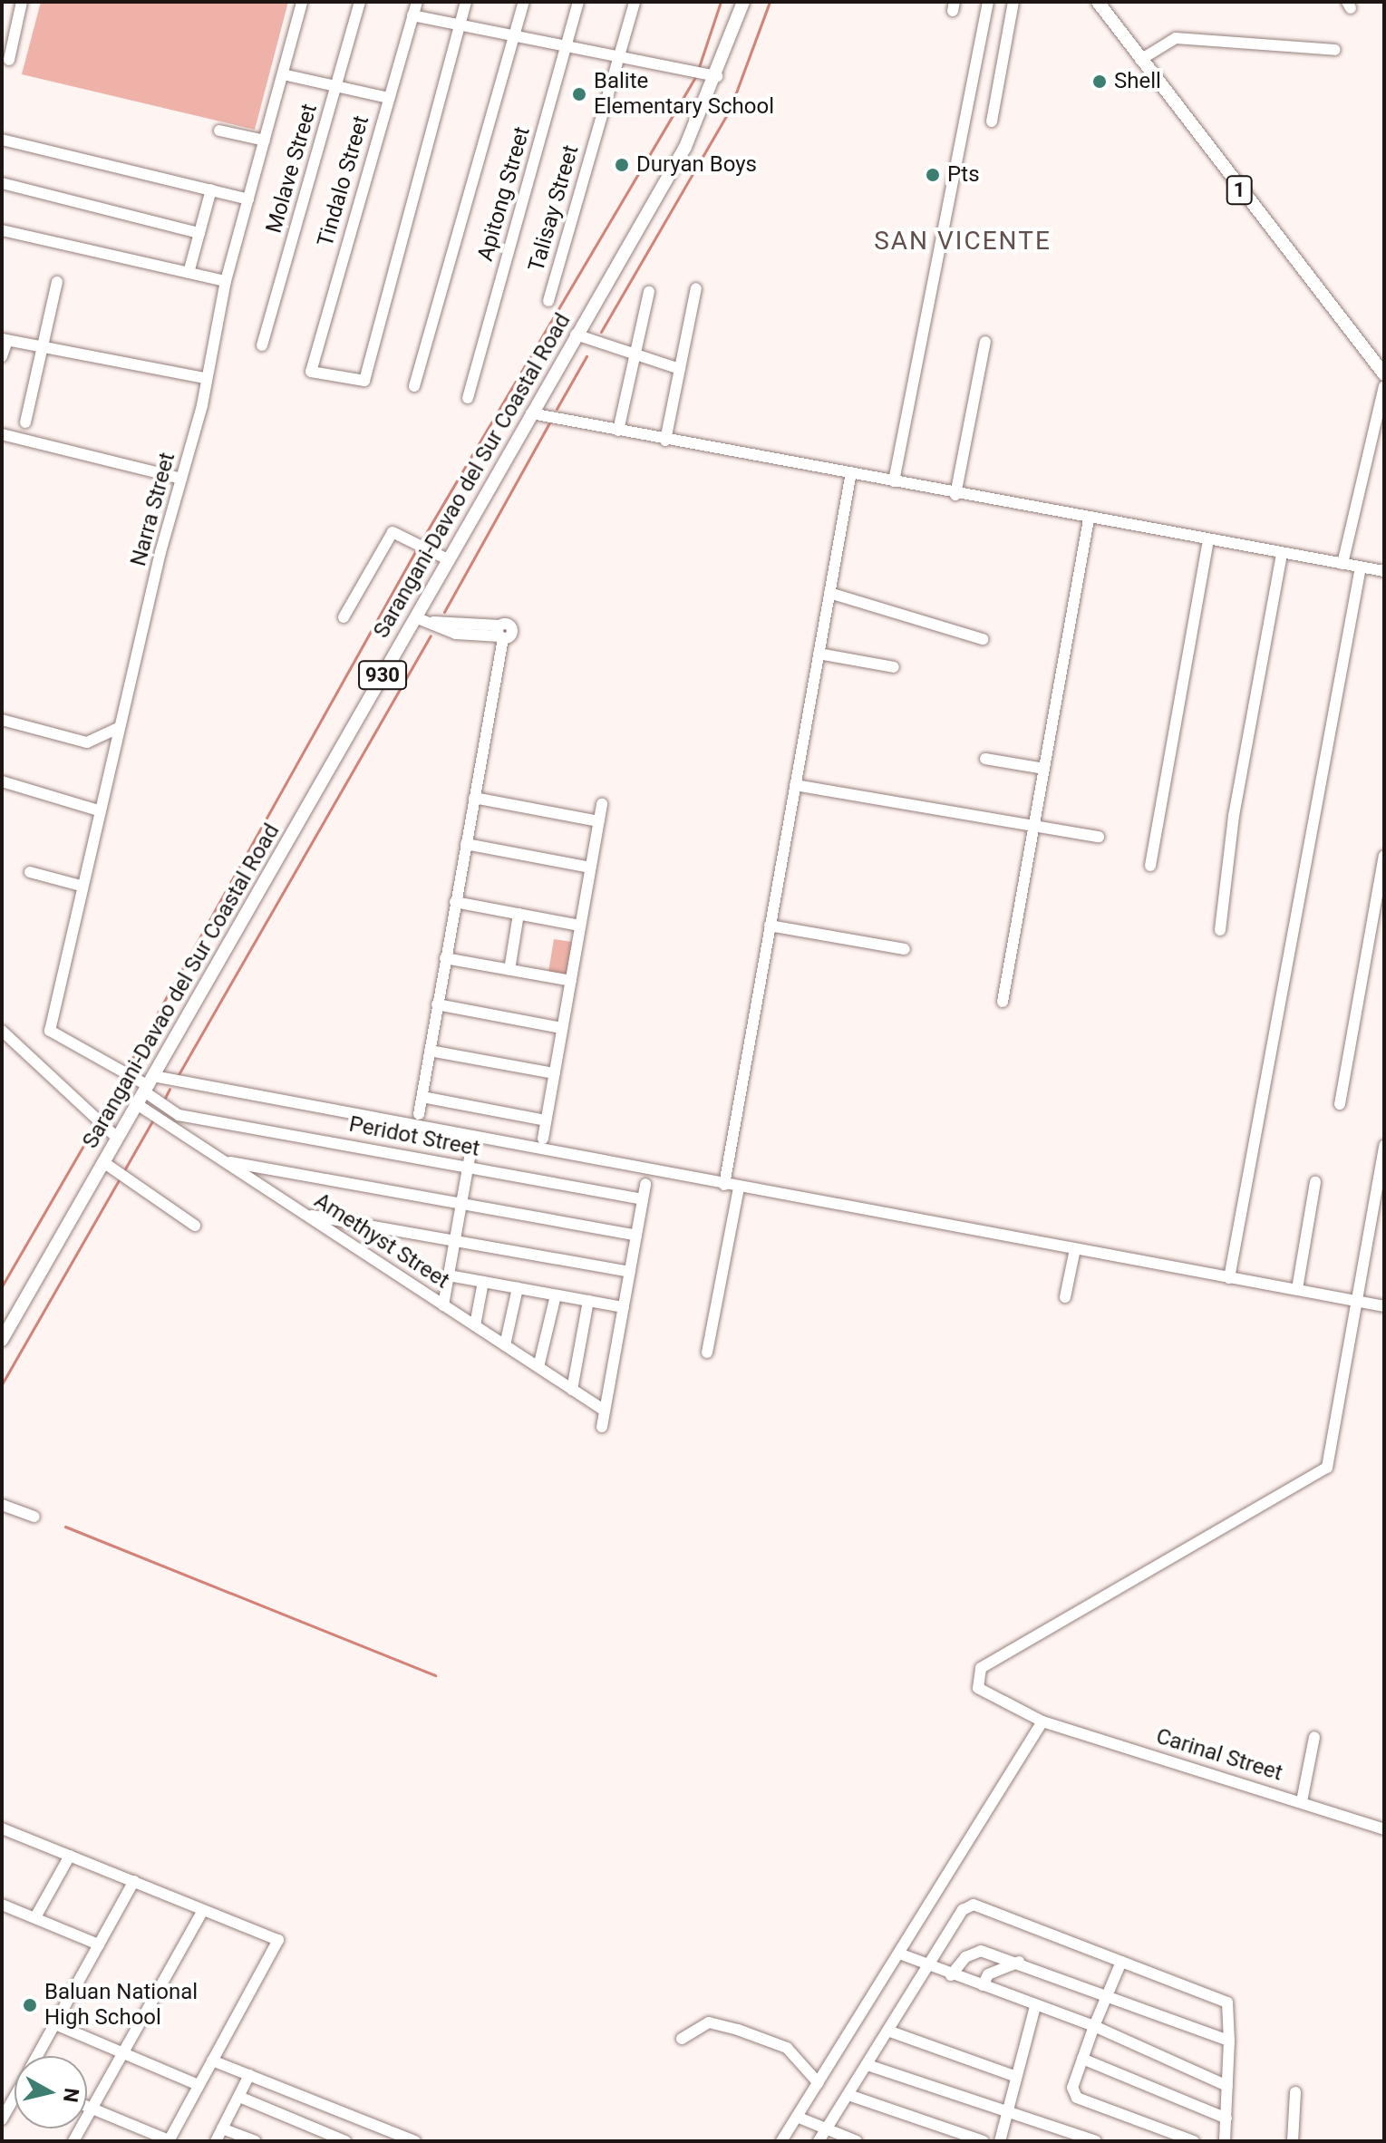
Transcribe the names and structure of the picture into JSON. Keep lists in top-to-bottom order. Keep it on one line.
{"streets":{"main road":["1","Sarangani-Davao del Sur Coastal Road","930"],"street":["Molave Street","Tindalo Street","Apitong Street","Talisay Street","Narra Street","Peridot Street","Amethyst Street","Carinal Street"]},"crossings":[["Sarangani-Davao del Sur Coastal Road","Narra Street"],["Sarangani-Davao del Sur Coastal Road","Amethyst Street"]],"districts":["SAN VICENTE"],"places":["Shell","Balite Elementary School","Duryan Boys","Pts","Baluan National High School"],"north":"right"}
